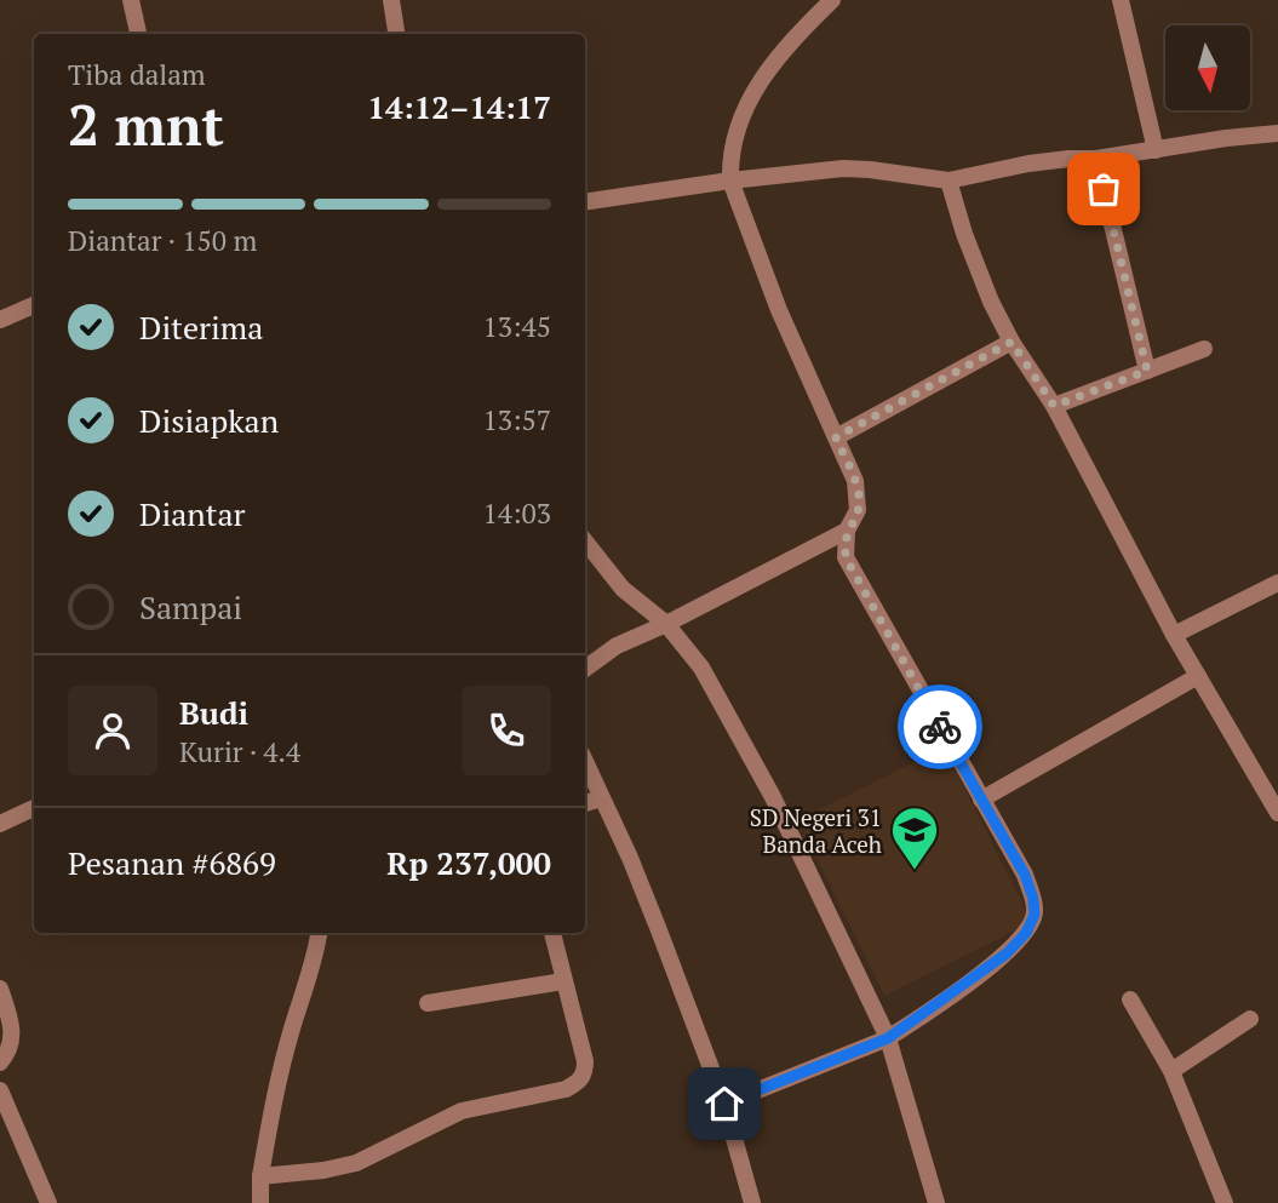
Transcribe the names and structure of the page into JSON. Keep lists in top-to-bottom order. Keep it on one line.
{"places":{"school or university":["SD Negeri 31 Banda Aceh"]},"north":"bottom","page":{"heading":["2 mnt","Tiba dalam","14:12–14:17"],"panel":["Budi","Kurir · 4.4","Pesanan #6869","Rp 237,000"],"bar":"Diantar · 150 m","list":[["Diterima","13:45"],["Disiapkan","13:57"],["Diantar","14:03"],"Sampai"]}}
